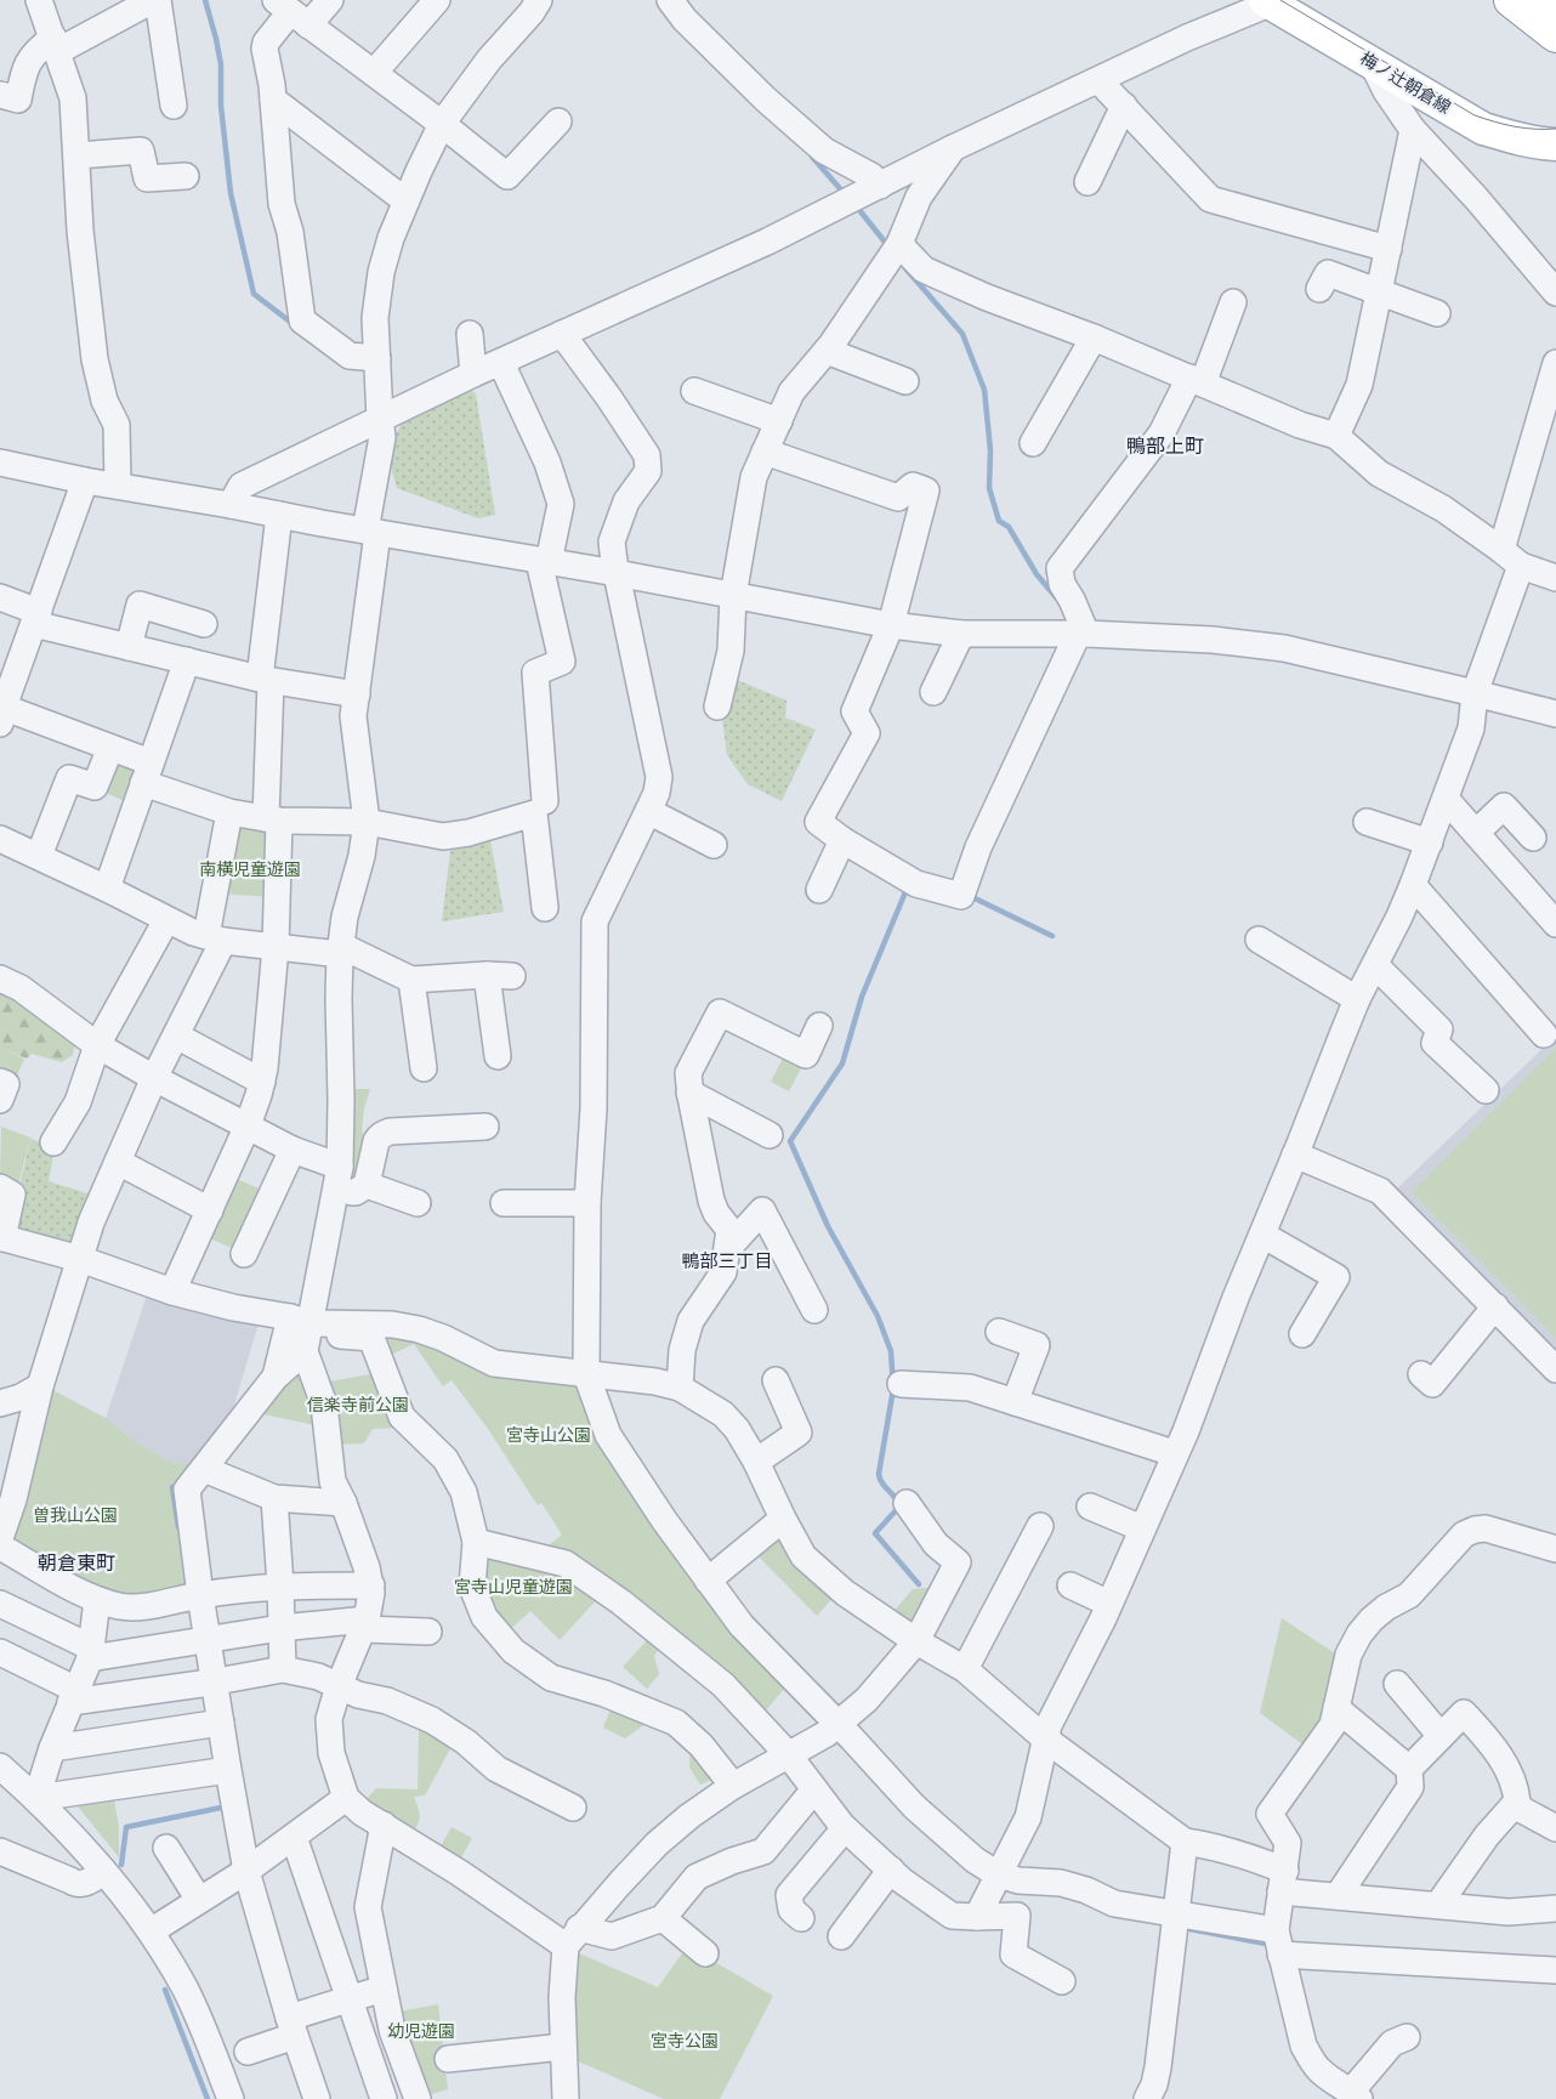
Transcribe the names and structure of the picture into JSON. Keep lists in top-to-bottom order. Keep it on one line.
{"streets":{"main road":["梅ノ辻朝倉線"]},"districts":["鴨部上町","鴨部三丁目","朝倉東町"],"parks":["南横児童遊園","信楽寺前公園","宮寺山公園","曽我山公園","宮寺山児童遊園","幼児遊園","宮寺公園"]}
